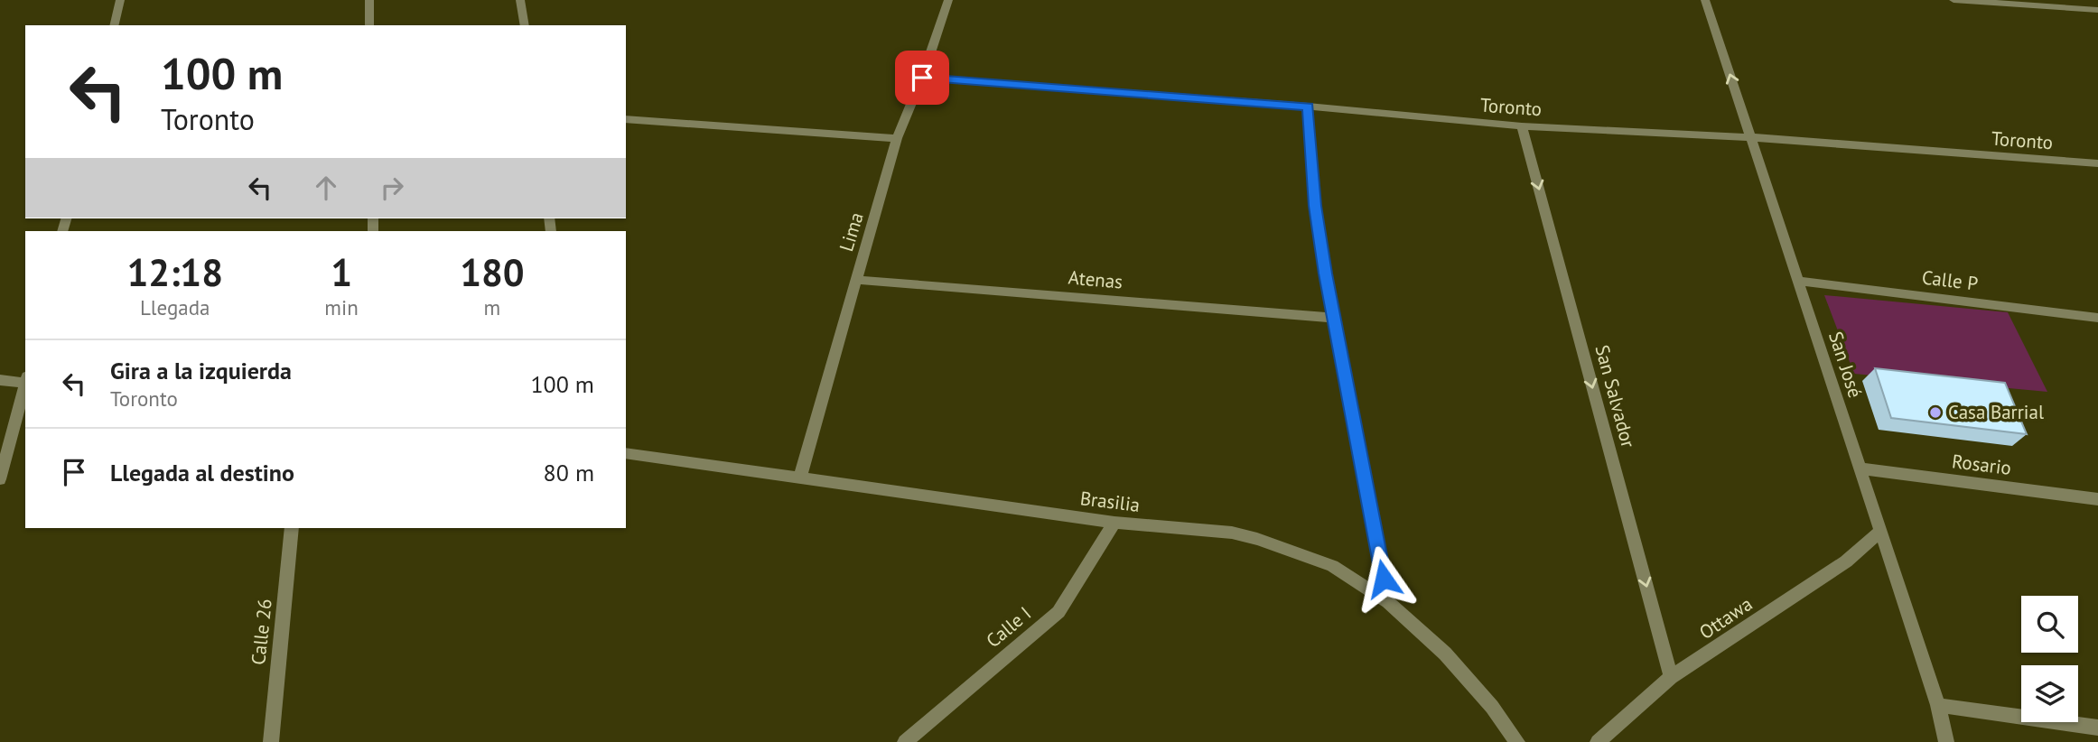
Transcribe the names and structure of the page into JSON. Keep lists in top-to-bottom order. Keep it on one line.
{"streets":{"street":["Toronto","Lima","Atenas","Calle P","San José","San Salvador","Rosario","Brasilia","Ottawa","Calle I","Calle 26"]},"crossings":[["Toronto","Lima"],["Toronto","San José"],["Toronto","San Salvador"],["Lima","Atenas"],["Lima","Brasilia"],["Calle P","San José"],["San José","Rosario"],["San José","Ottawa"],["San Salvador","Ottawa"],["Brasilia","Calle I"]],"one_way":["San Salvador"],"places":["Casa Barrial"],"page":{"turn":["100 m","Toronto"],"eta":["12:18","Llegada","1","min","180","m"],"list":[{"name":"Gira a la izquierda","note":"Toronto","value":"100 m"},{"name":"Llegada al destino","value":"80 m"}]}}
